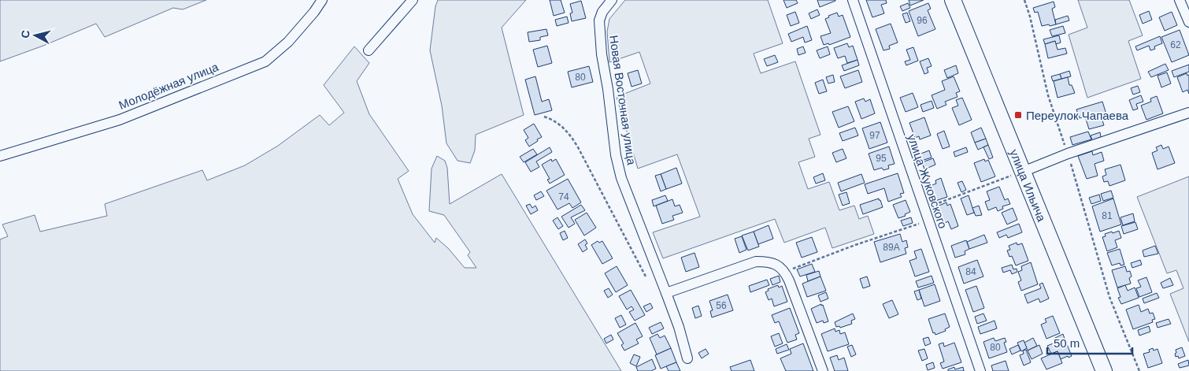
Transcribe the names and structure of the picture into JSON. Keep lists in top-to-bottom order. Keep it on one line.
{"streets":{"main road":["улица Ильича"],"street":["Молодёжная улица","Новая Восточная улица","улица Жуковского"]},"places":{"transit":["Переулок Чапаева"]},"house_numbers":["96","62","80","97","95","74","81","89А","84","56","80"],"scale_bar":"50 m","north":"left"}
